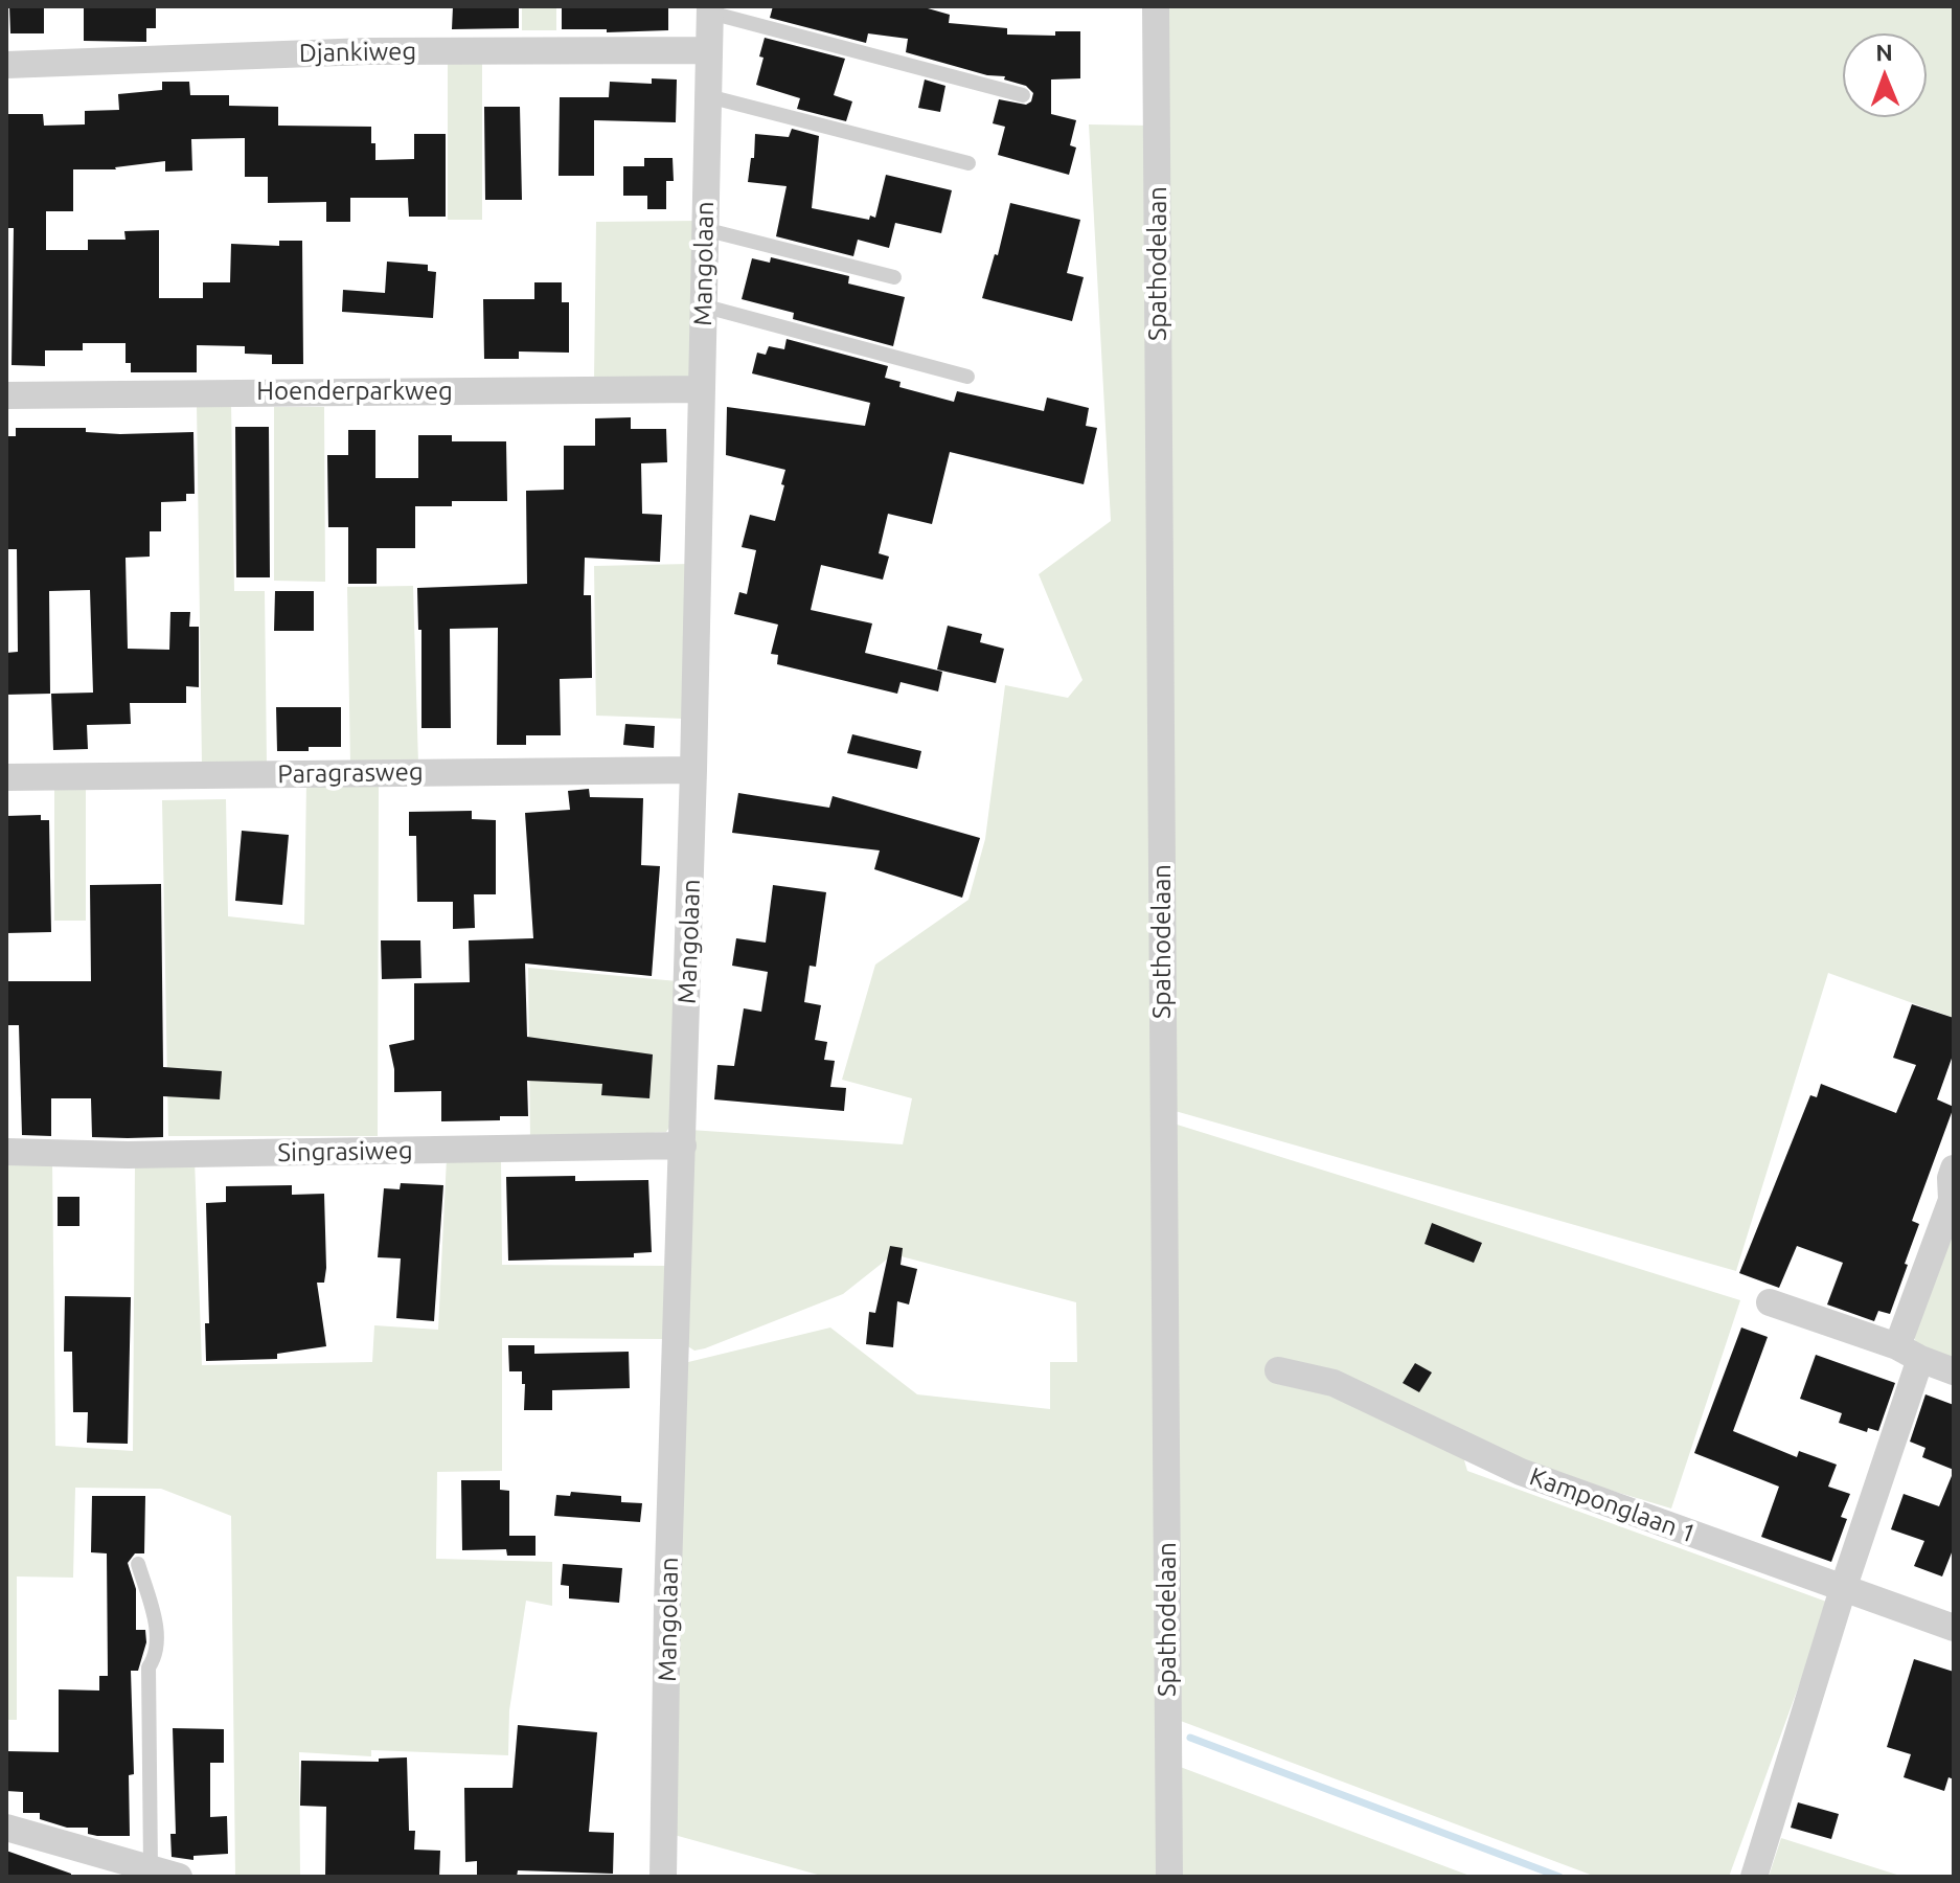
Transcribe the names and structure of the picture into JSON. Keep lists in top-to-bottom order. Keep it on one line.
{"streets":{"street":["Djankiweg","Mangolaan","Spathodelaan","Hoenderparkweg","Paragrasweg","Singrasiweg","Kamponglaan 1"]},"crossings":[["Djankiweg","Mangolaan"],["Mangolaan","Hoenderparkweg"],["Mangolaan","Paragrasweg"],["Mangolaan","Singrasiweg"]],"north":"top"}
